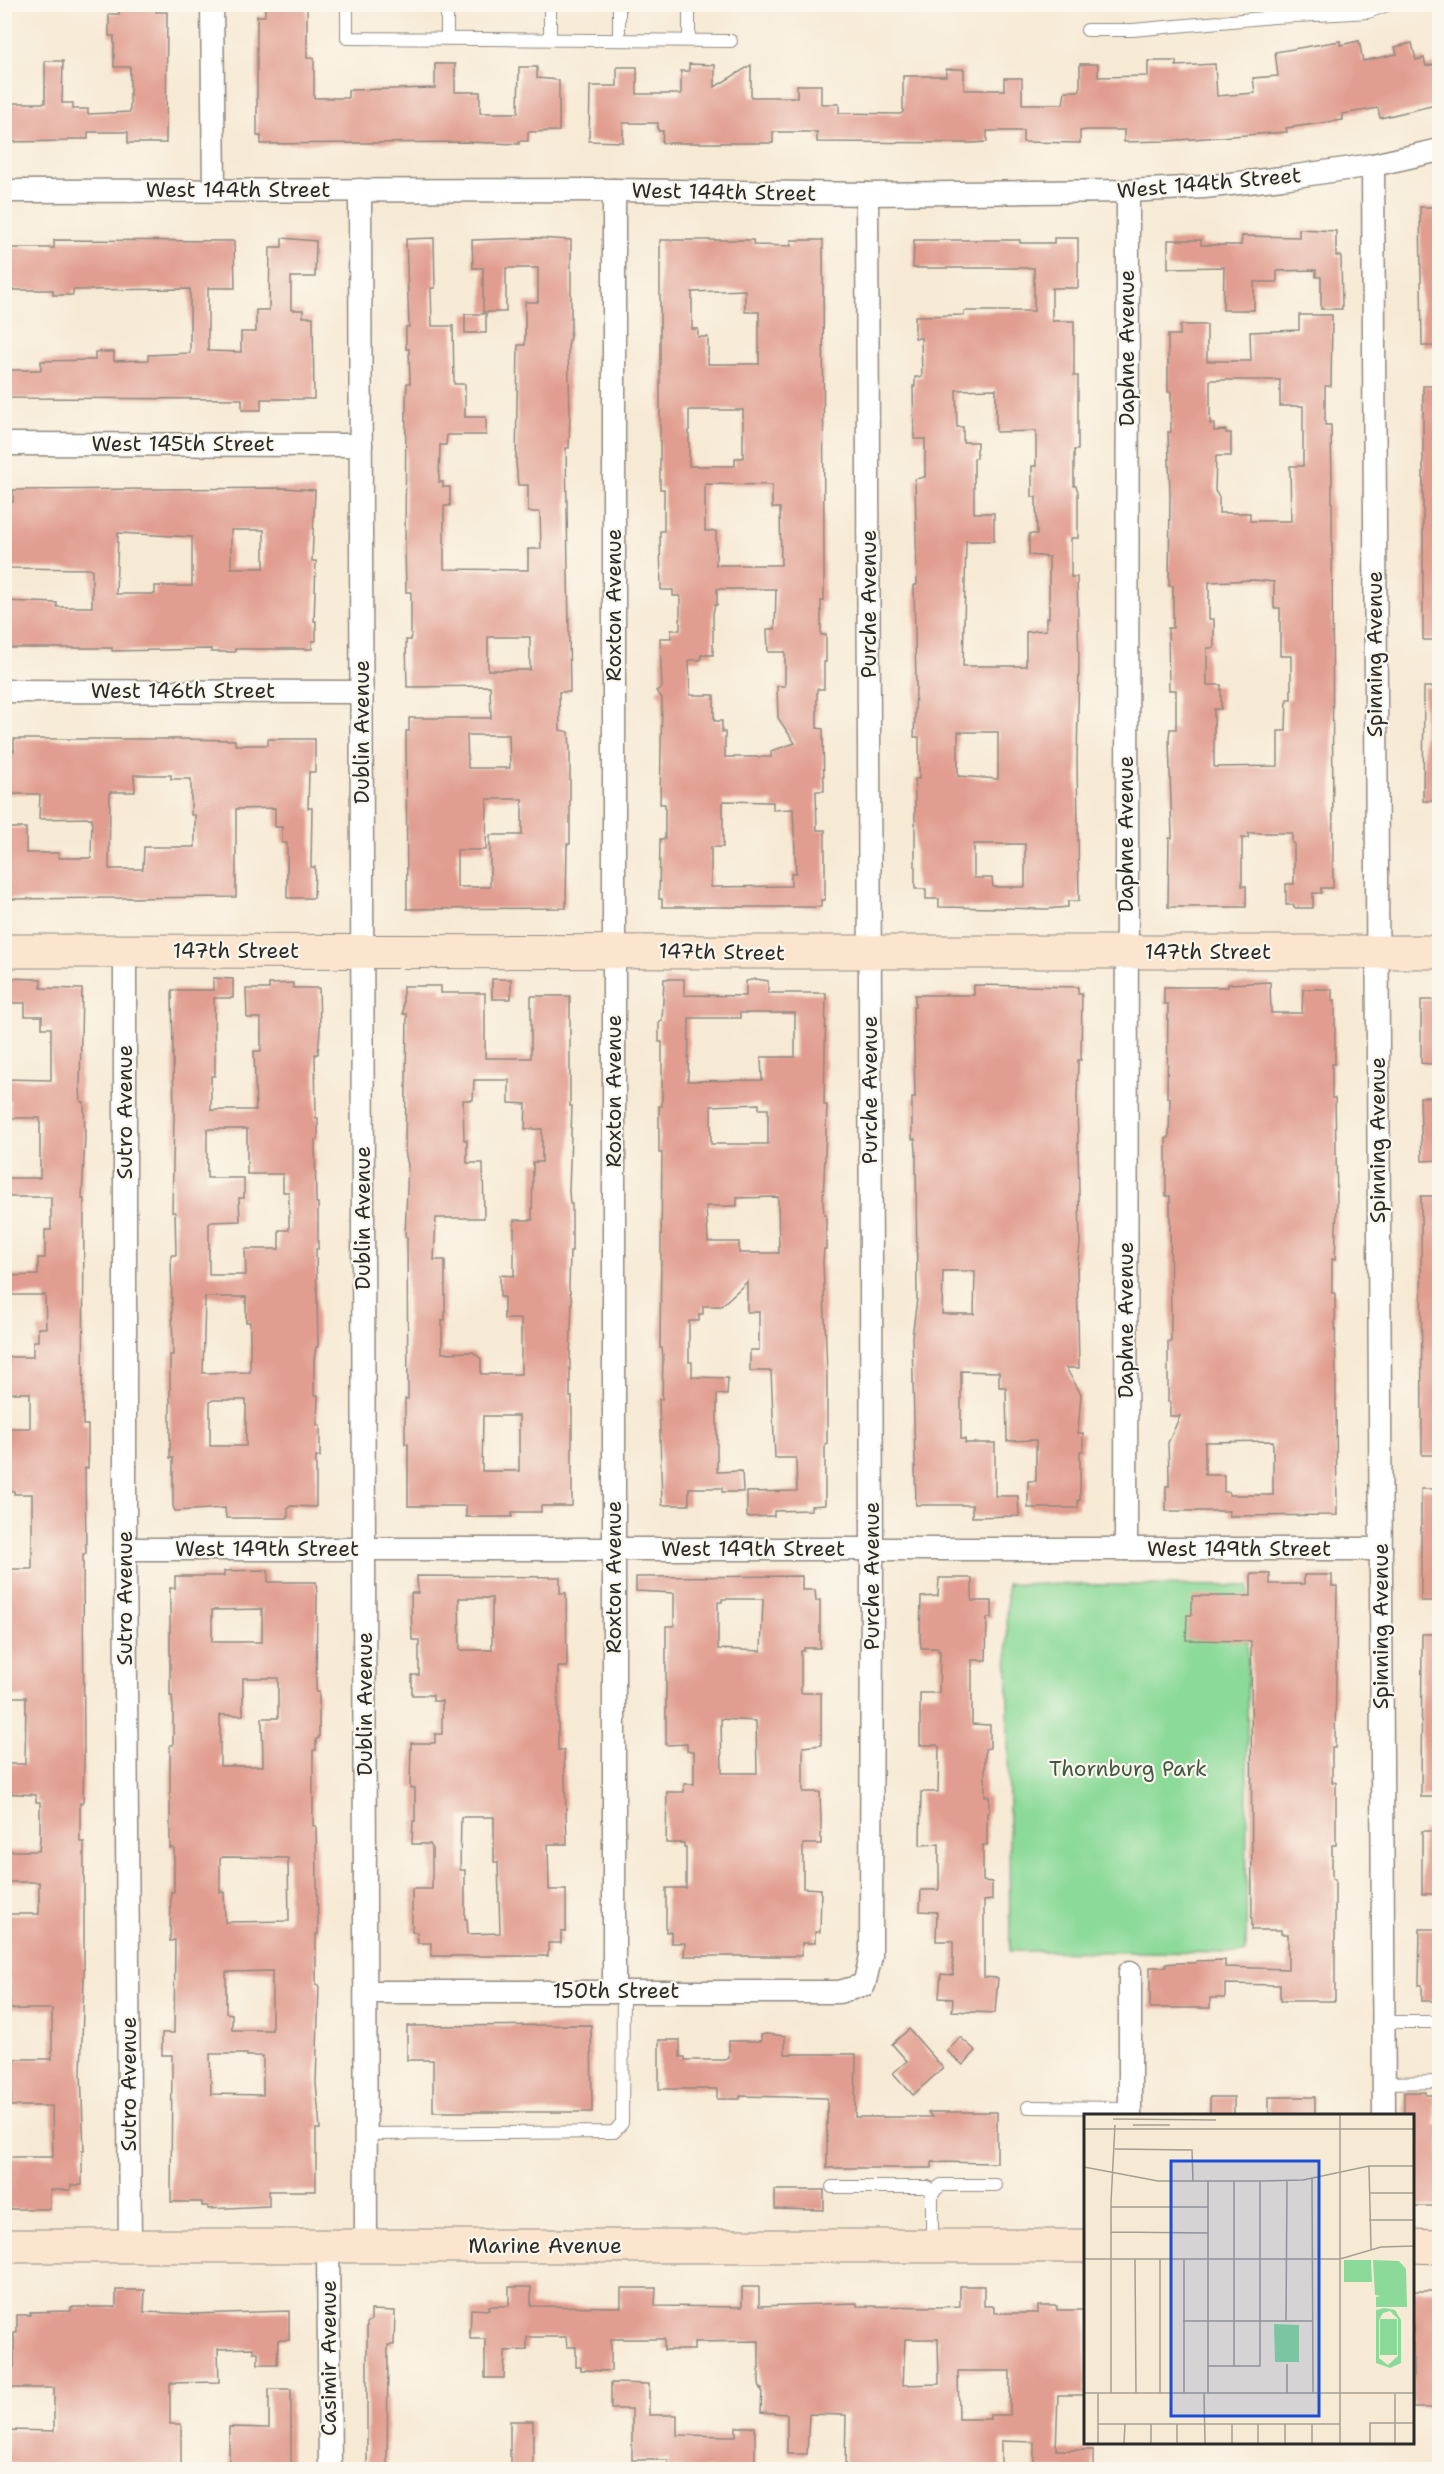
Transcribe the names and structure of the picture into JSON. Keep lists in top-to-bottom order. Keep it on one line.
{"streets":{"street":["West 144th Street","Daphne Avenue","West 145th Street","Purche Avenue","Roxton Avenue","Spinning Avenue","West 146th Street","Dublin Avenue","147th Street","Sutro Avenue","West 149th Street","150th Street","Marine Avenue","Casimir Avenue"]},"crossings":[["West 144th Street","Daphne Avenue"],["West 144th Street","Purche Avenue"],["West 144th Street","Roxton Avenue"],["West 144th Street","Spinning Avenue"],["West 144th Street","Dublin Avenue"],["Daphne Avenue","147th Street"],["Daphne Avenue","West 149th Street"],["West 145th Street","Dublin Avenue"],["Purche Avenue","147th Street"],["Purche Avenue","West 149th Street"],["Purche Avenue","150th Street"],["Roxton Avenue","147th Street"],["Roxton Avenue","West 149th Street"],["Roxton Avenue","150th Street"],["Spinning Avenue","147th Street"],["Spinning Avenue","West 149th Street"],["West 146th Street","Dublin Avenue"],["Dublin Avenue","147th Street"],["Dublin Avenue","West 149th Street"],["Dublin Avenue","150th Street"],["Dublin Avenue","Marine Avenue"],["147th Street","Sutro Avenue"],["Sutro Avenue","West 149th Street"],["Sutro Avenue","Marine Avenue"],["Marine Avenue","Casimir Avenue"]],"parks":["Thornburg Park"]}
